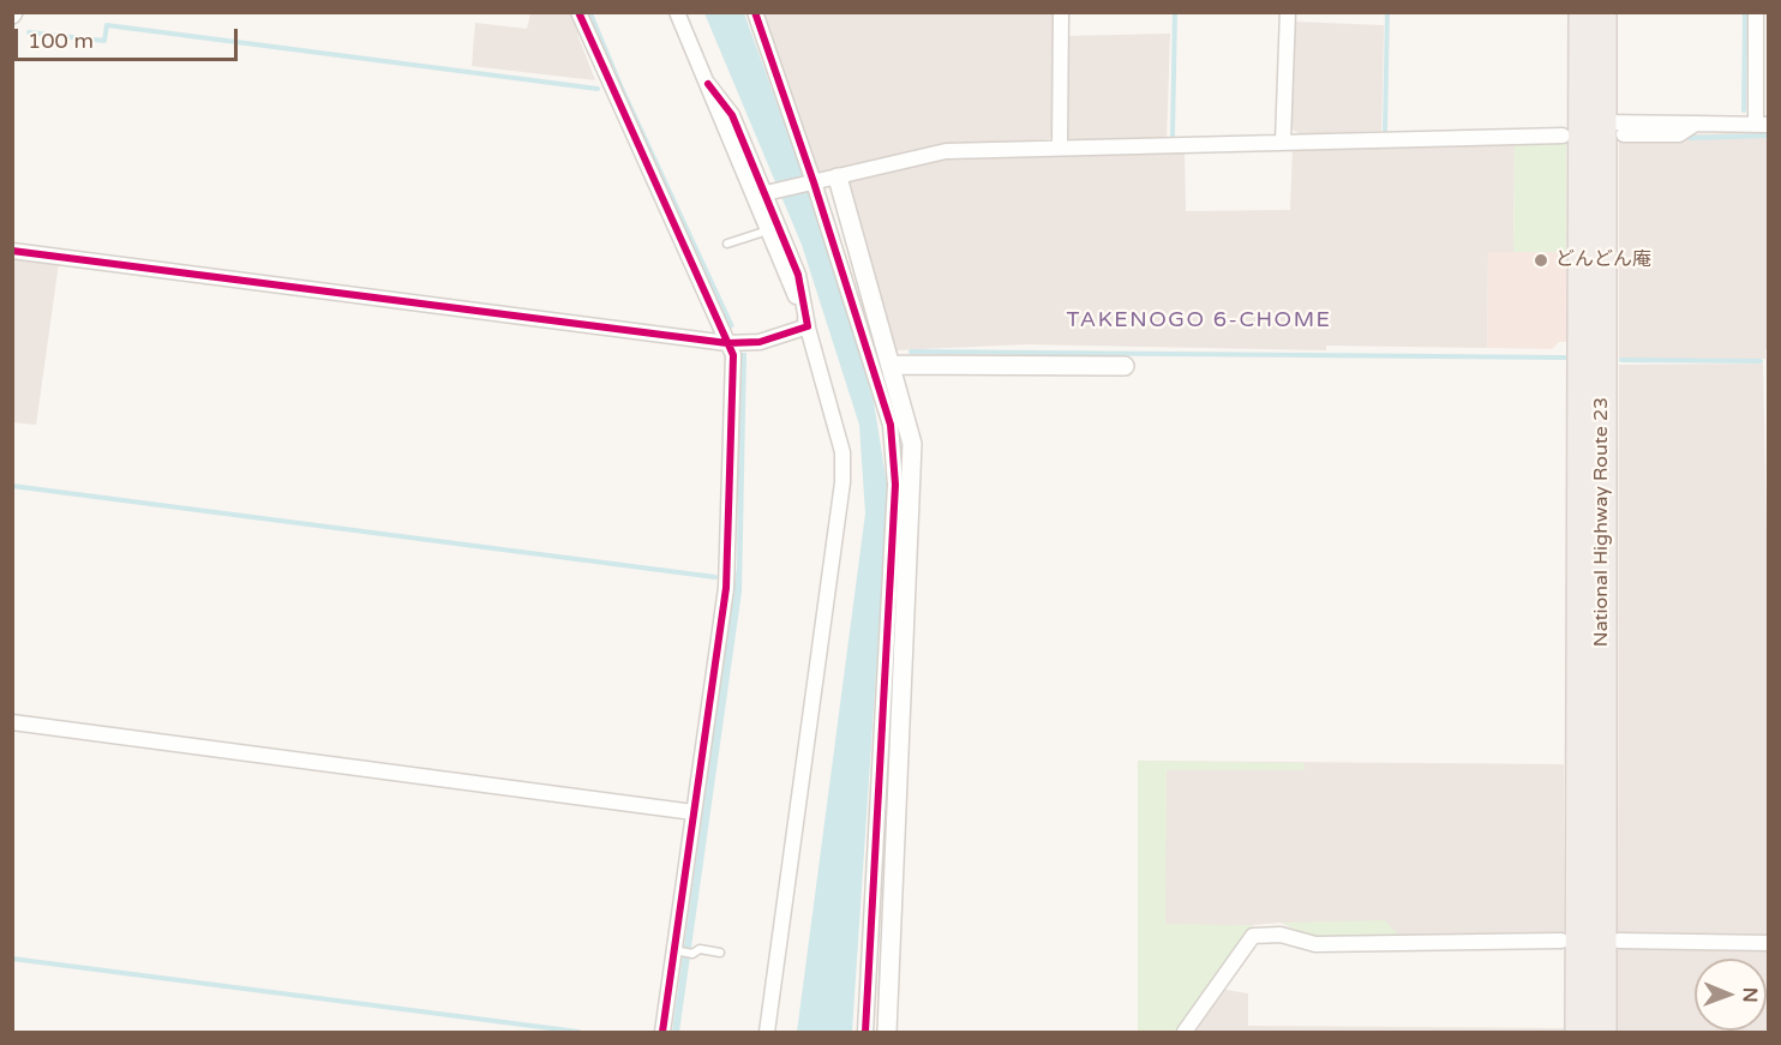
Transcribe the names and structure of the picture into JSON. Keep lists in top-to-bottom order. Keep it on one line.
{"streets":{"highway":["National Highway Route 23"]},"districts":["TAKENOGO 6-CHOME"],"places":["どんどん庵"],"scale_bar":"100 m","north":"right"}
